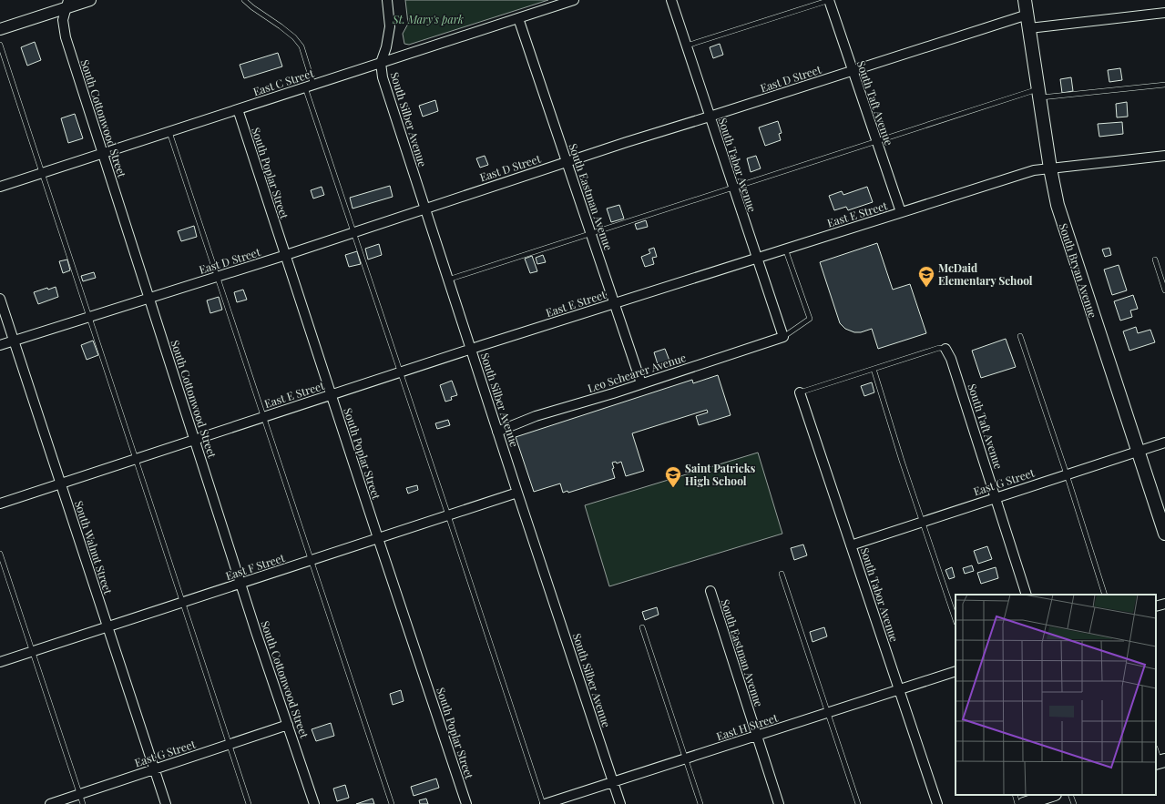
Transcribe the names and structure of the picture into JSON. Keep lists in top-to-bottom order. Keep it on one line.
{"streets":{"main road":["South Bryan Avenue"],"street":["East D Street","East C Street","South Taft Avenue","South Cottonwood Street","South Silber Avenue","South Tabor Avenue","South Poplar Street","South Eastman Avenue","East E Street","Leo Schearer Avenue","East G Street","South Walnut Street","East F Street","East H Street"]},"crossings":[["East D Street","South Taft Avenue"],["East D Street","South Cottonwood Street"],["East D Street","South Silber Avenue"],["East D Street","South Tabor Avenue"],["East D Street","South Poplar Street"],["East D Street","South Eastman Avenue"],["East D Street","South Bryan Avenue"],["East D Street","South Walnut Street"],["East C Street","South Cottonwood Street"],["East C Street","South Silber Avenue"],["East C Street","South Poplar Street"],["East C Street","South Eastman Avenue"],["South Taft Avenue","East E Street"],["South Taft Avenue","East G Street"],["South Cottonwood Street","East E Street"],["South Cottonwood Street","East G Street"],["South Cottonwood Street","East F Street"],["South Silber Avenue","East E Street"],["South Silber Avenue","Leo Schearer Avenue"],["South Silber Avenue","East F Street"],["South Silber Avenue","East H Street"],["South Tabor Avenue","East E Street"],["South Tabor Avenue","Leo Schearer Avenue"],["South Tabor Avenue","East G Street"],["South Tabor Avenue","East H Street"],["South Poplar Street","East E Street"],["South Poplar Street","East F Street"],["South Eastman Avenue","East E Street"],["South Eastman Avenue","Leo Schearer Avenue"],["South Eastman Avenue","East H Street"],["East E Street","South Bryan Avenue"],["East E Street","South Walnut Street"],["South Bryan Avenue","East G Street"],["East G Street","South Walnut Street"],["South Walnut Street","East F Street"]],"parks":["St. Mary's park"],"places":{"school or university":["McDaid Elementary School","Saint Patricks High School"]}}
